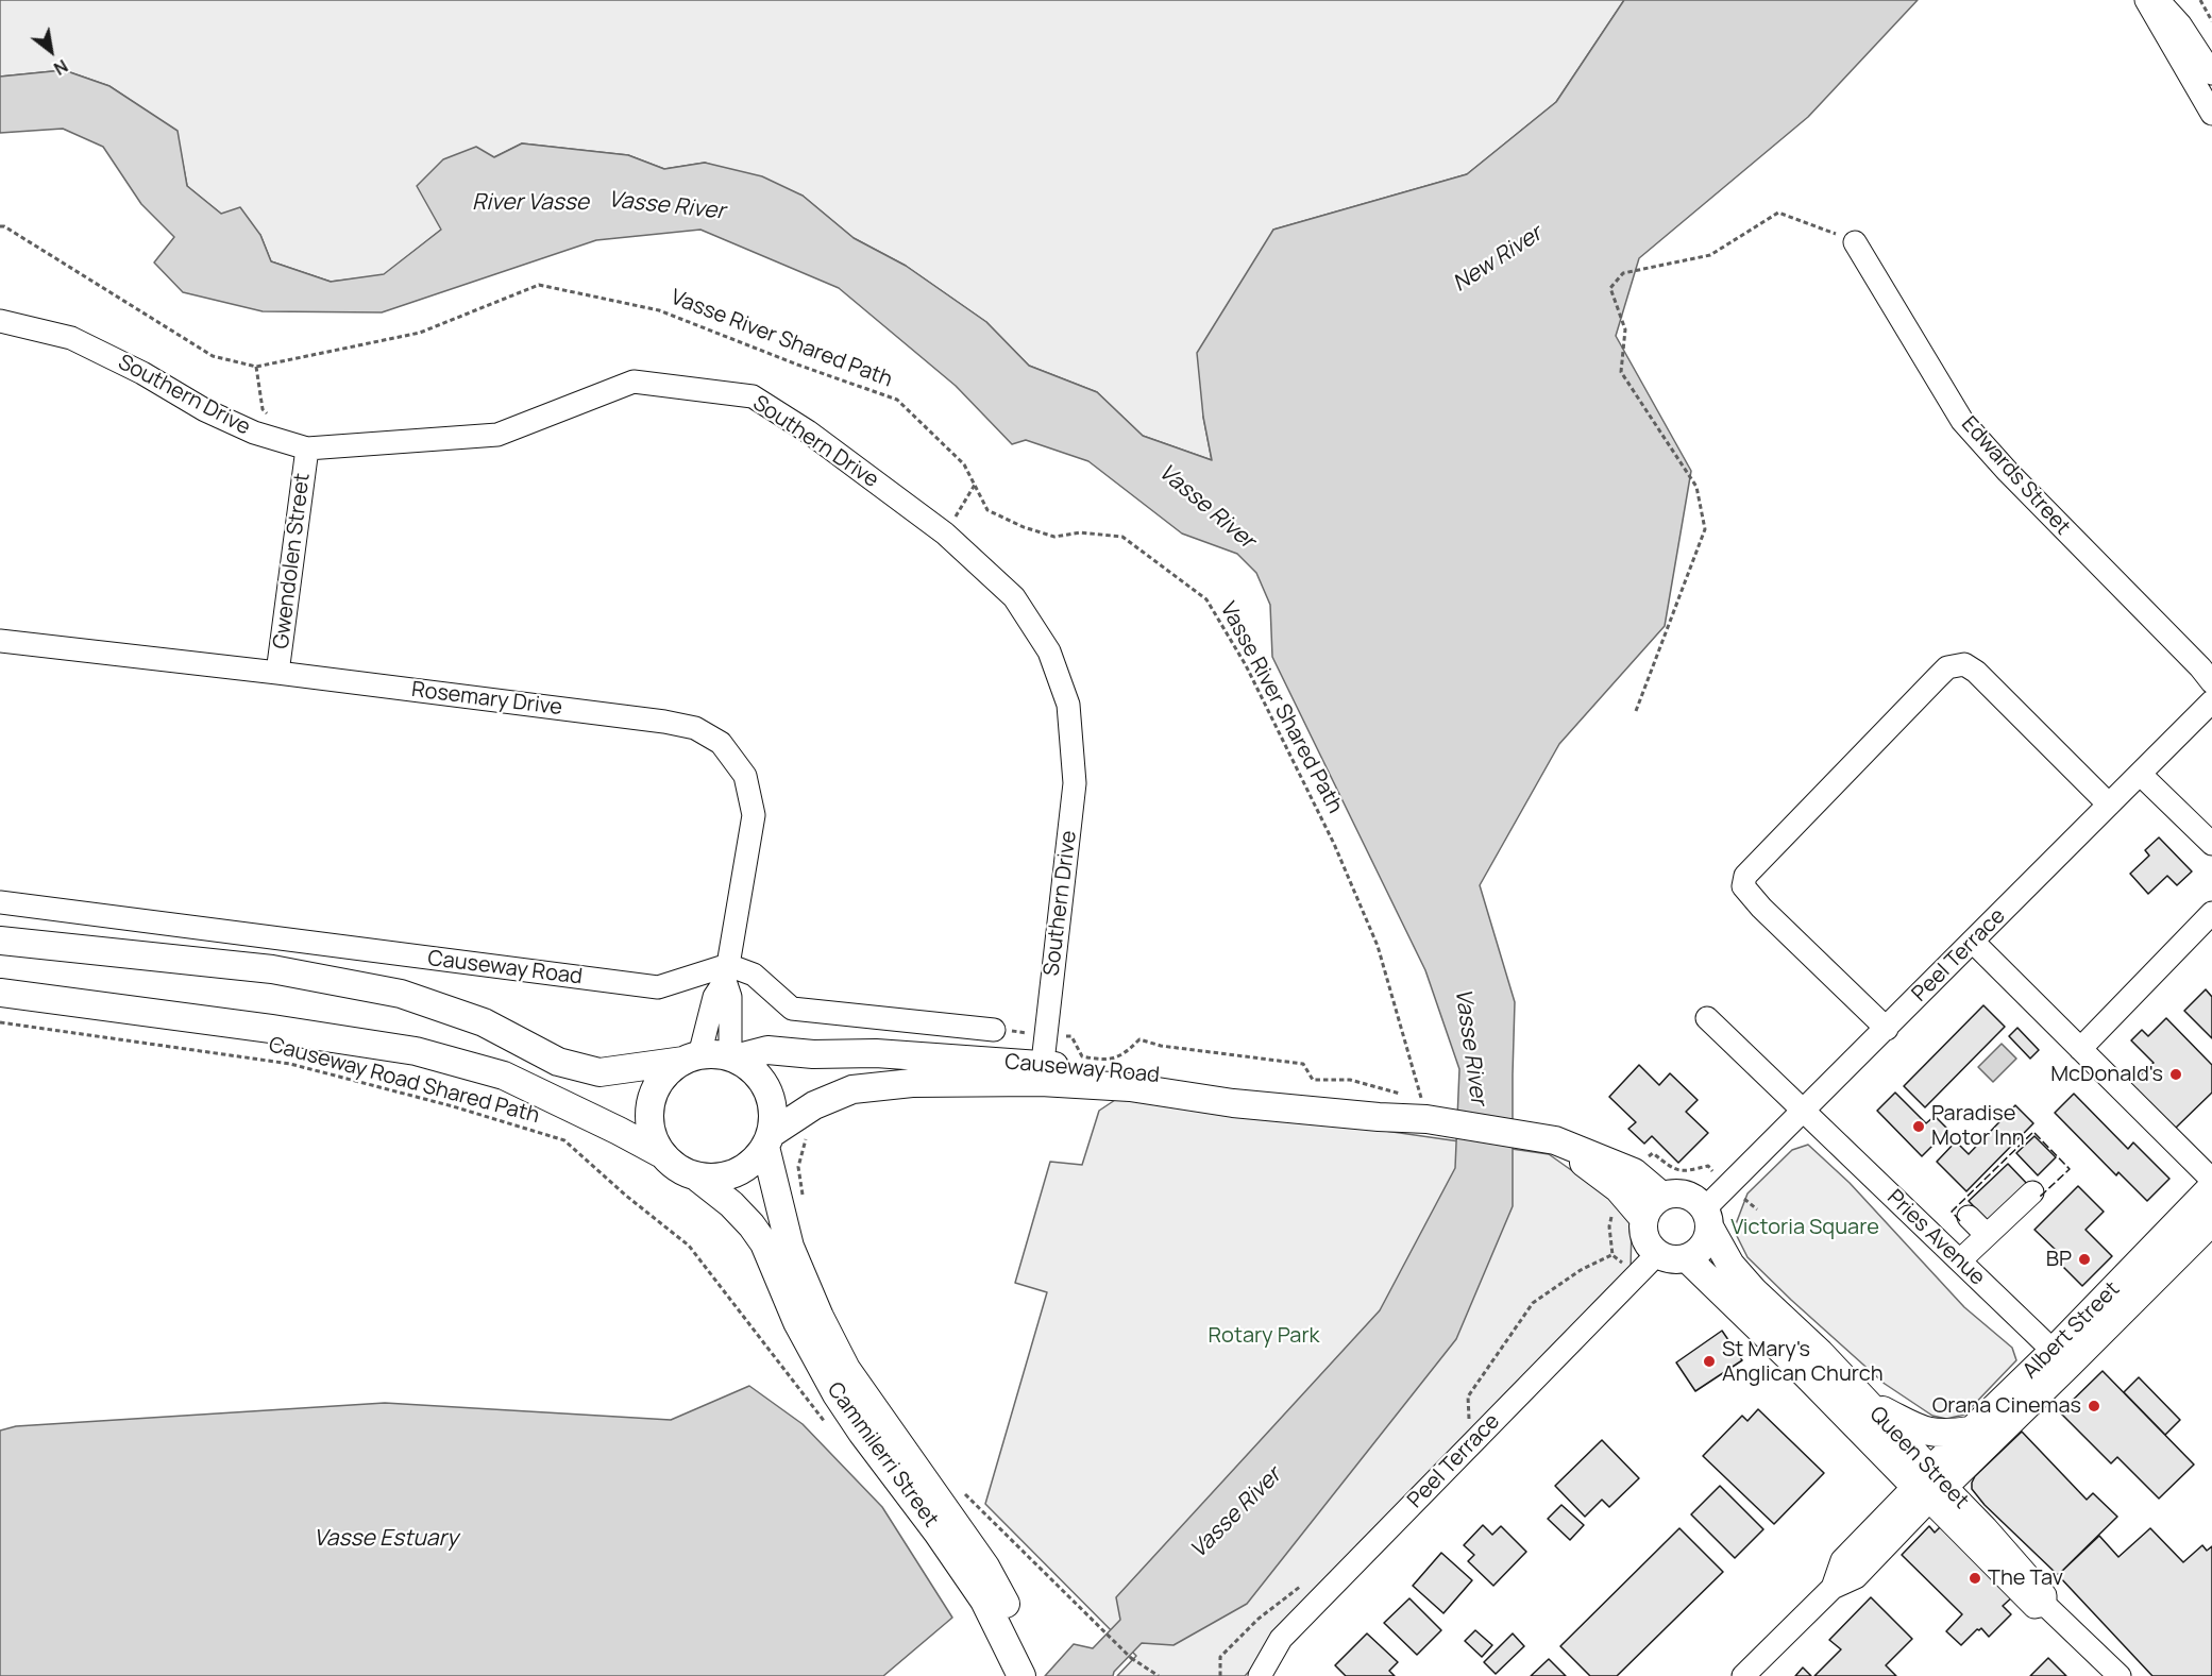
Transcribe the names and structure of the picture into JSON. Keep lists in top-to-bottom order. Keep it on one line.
{"streets":{"main road":["Causeway Road","Albert Street","Cammilerri Street","Queen Street"],"street":["Southern Drive","Edwards Street","Gwendolen Street","Rosemary Drive","Peel Terrace","Pries Avenue"],"path":["Vasse River Shared Path","Causeway Road Shared Path"]},"crossings":[["Vasse River Shared Path","Causeway Road"],["Southern Drive","Gwendolen Street"],["Southern Drive","Causeway Road"],["Gwendolen Street","Rosemary Drive"],["Rosemary Drive","Causeway Road"],["Rosemary Drive","Cammilerri Street"],["Peel Terrace","Causeway Road"],["Peel Terrace","Pries Avenue"],["Peel Terrace","Queen Street"],["Causeway Road","Cammilerri Street"],["Causeway Road","Queen Street"],["Pries Avenue","Albert Street"],["Albert Street","Queen Street"]],"water":["River Vasse","Vasse River","New River","Vasse Estuary"],"parks":["Victoria Square","Rotary Park"],"places":["McDonald's","Paradise Motor Inn","BP","St Mary's Anglican Church","Orana Cinemas","The Tav"],"north":"bottom right"}
